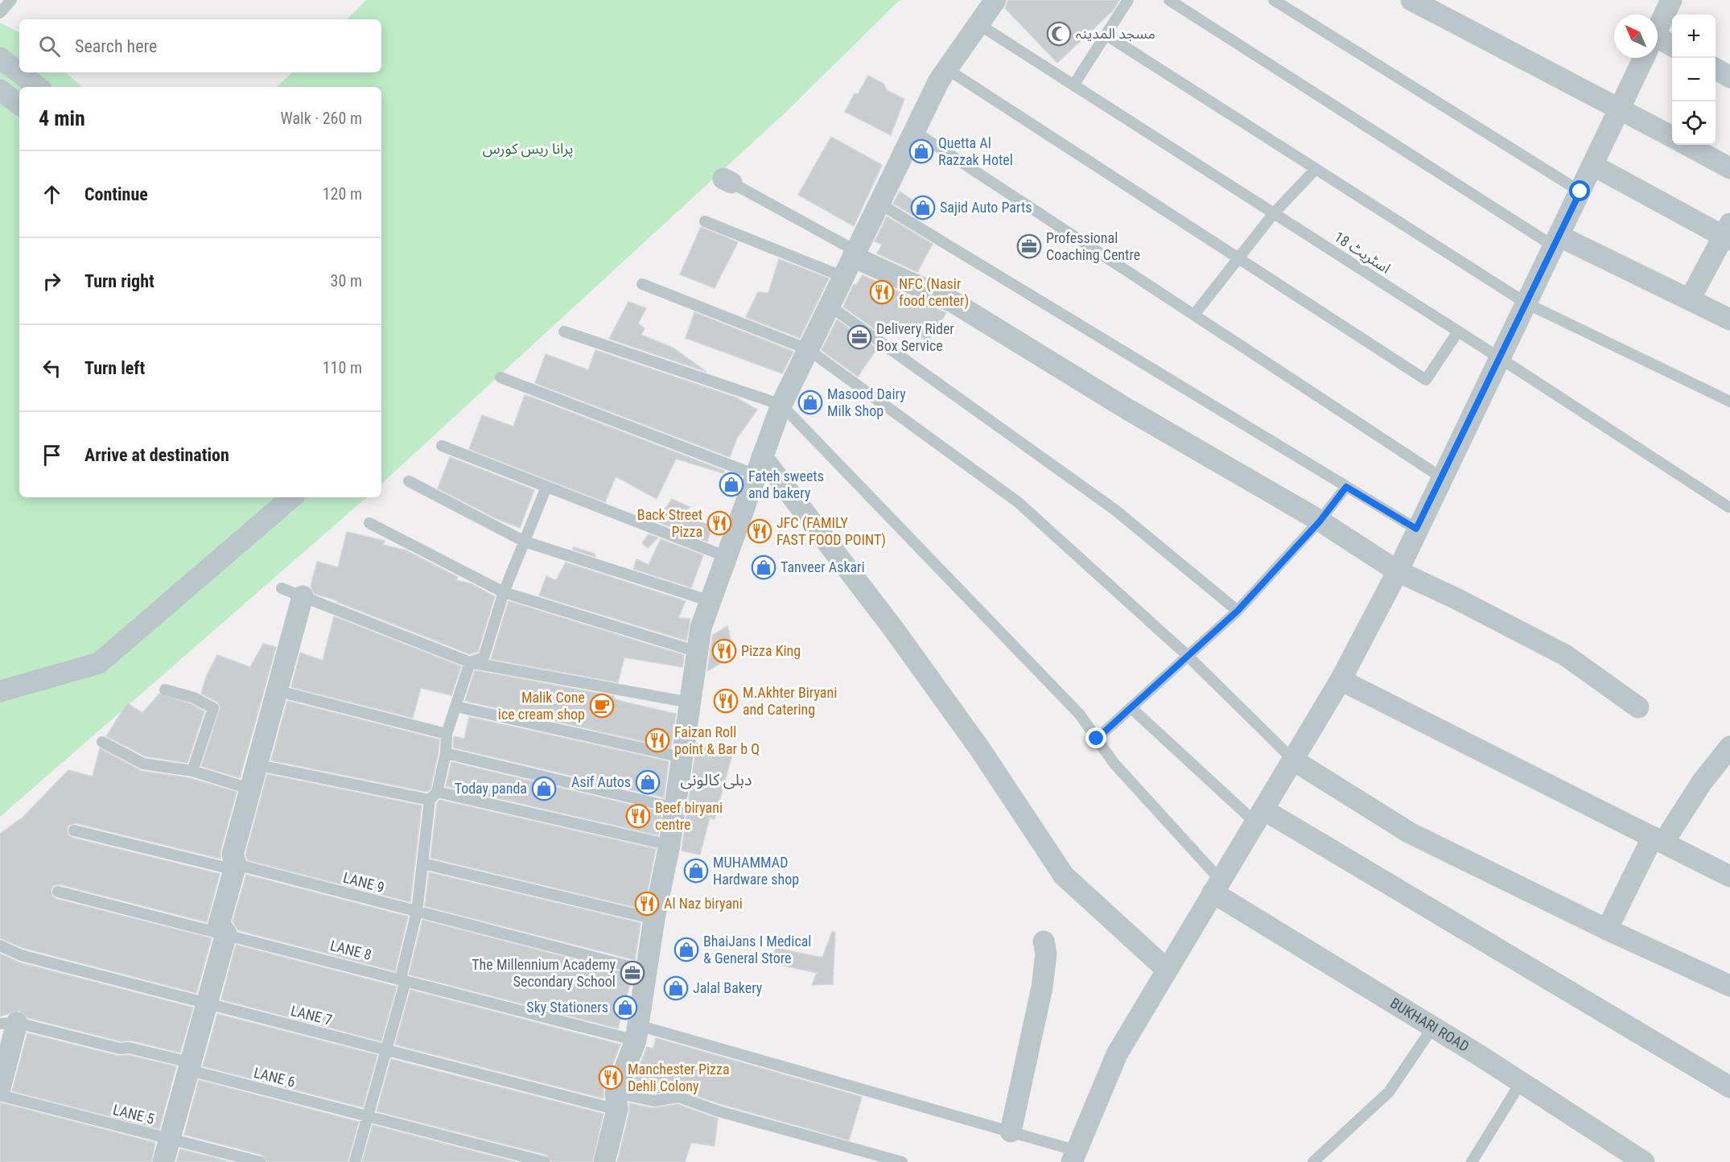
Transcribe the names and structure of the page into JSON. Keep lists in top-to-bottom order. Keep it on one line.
{"streets":{"street":["BUKHARI ROAD"],"lane":["اسٹریٹ 18","LANE 9","LANE 8","LANE 7","LANE 6","LANE 5"]},"districts":["دہلی کالونی"],"parks":["پرانا ریس کورس"],"places":{"mosque":["مسجد المدینہ"],"shop":["Quetta Al Razzak Hotel","Sajid Auto Parts","Masood Dairy Milk Shop","Fateh sweets and bakery","Tanveer Askari","Asif Autos","Today panda","MUHAMMAD Hardware shop","BhaiJans I Medical & General Store","Jalal Bakery","Sky Stationers"],"office":["Professional Coaching Centre","Delivery Rider Box Service","The Millennium Academy Secondary School"],"restaurant":["NFC (Nasir food center)","Back Street Pizza","JFC (FAMILY FAST FOOD POINT)","Pizza King","M.Akhter Biryani and Catering","Faizan Roll point & Bar b Q","Beef biryani centre","Al Naz biryani","Manchester Pizza Dehli Colony"],"cafe":["Malik Cone ice cream shop"]},"north":"top left","page":{"map_buttons":["+","−"],"search":"Search here","heading":["4 min","Walk · 260 m"],"list":[["Continue","120 m"],["Turn right","30 m"],["Turn left","110 m"],"Arrive at destination"]}}
